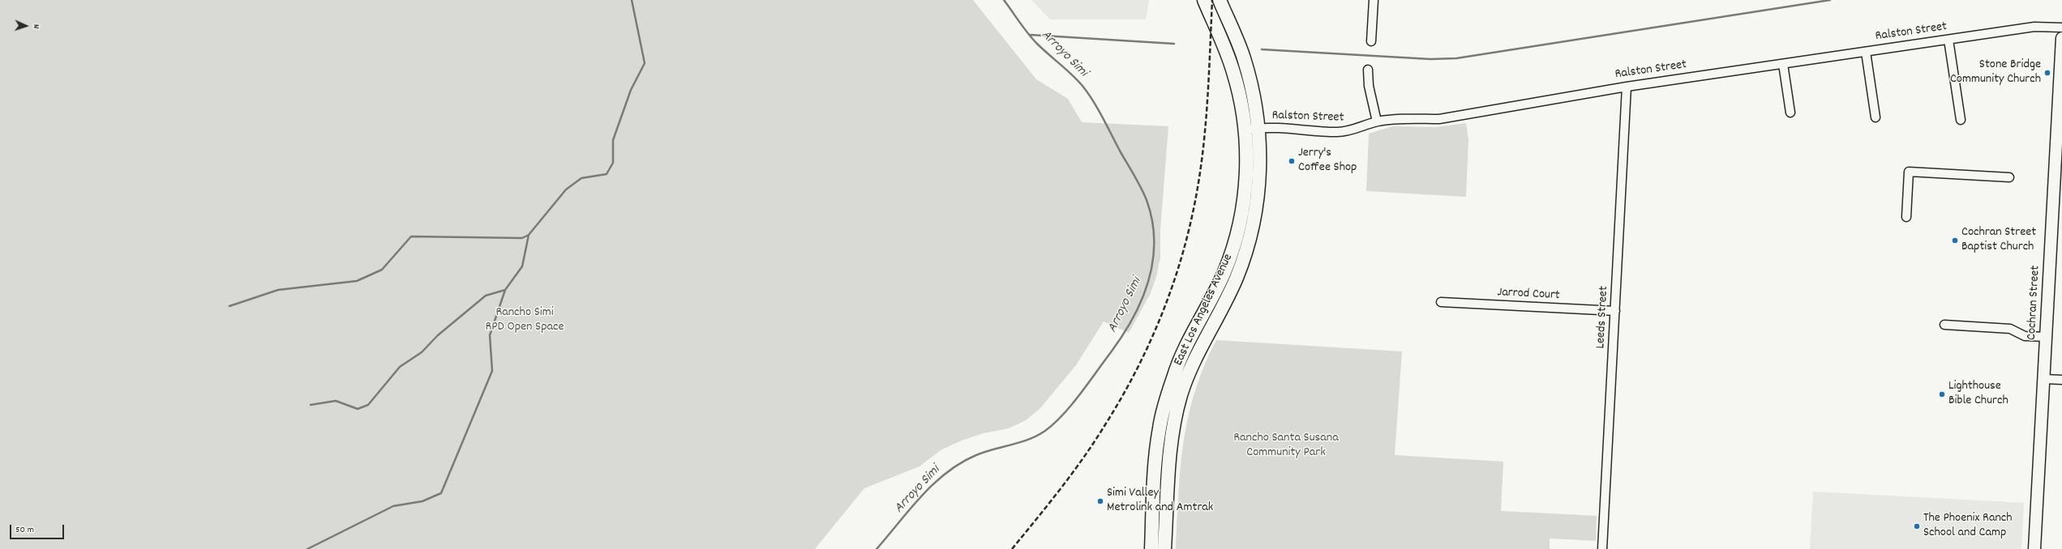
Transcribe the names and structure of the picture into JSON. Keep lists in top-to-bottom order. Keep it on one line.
{"streets":{"main road":["Cochran Street","East Los Angeles Avenue"],"street":["Ralston Street","Jarrod Court","Leeds Street"]},"crossings":[["Ralston Street","East Los Angeles Avenue"],["Ralston Street","Leeds Street"],["Jarrod Court","Leeds Street"]],"water":["Arroyo Simi"],"parks":["Rancho Simi RPD Open Space","Rancho Santa Susana Community Park"],"places":["Stone Bridge Community Church","Jerry's Coffee Shop","Cochran Street Baptist Church","Lighthouse Bible Church","Simi Valley Metrolink and Amtrak","The Phoenix Ranch School and Camp"],"scale_bar":"50 m","north":"right"}
